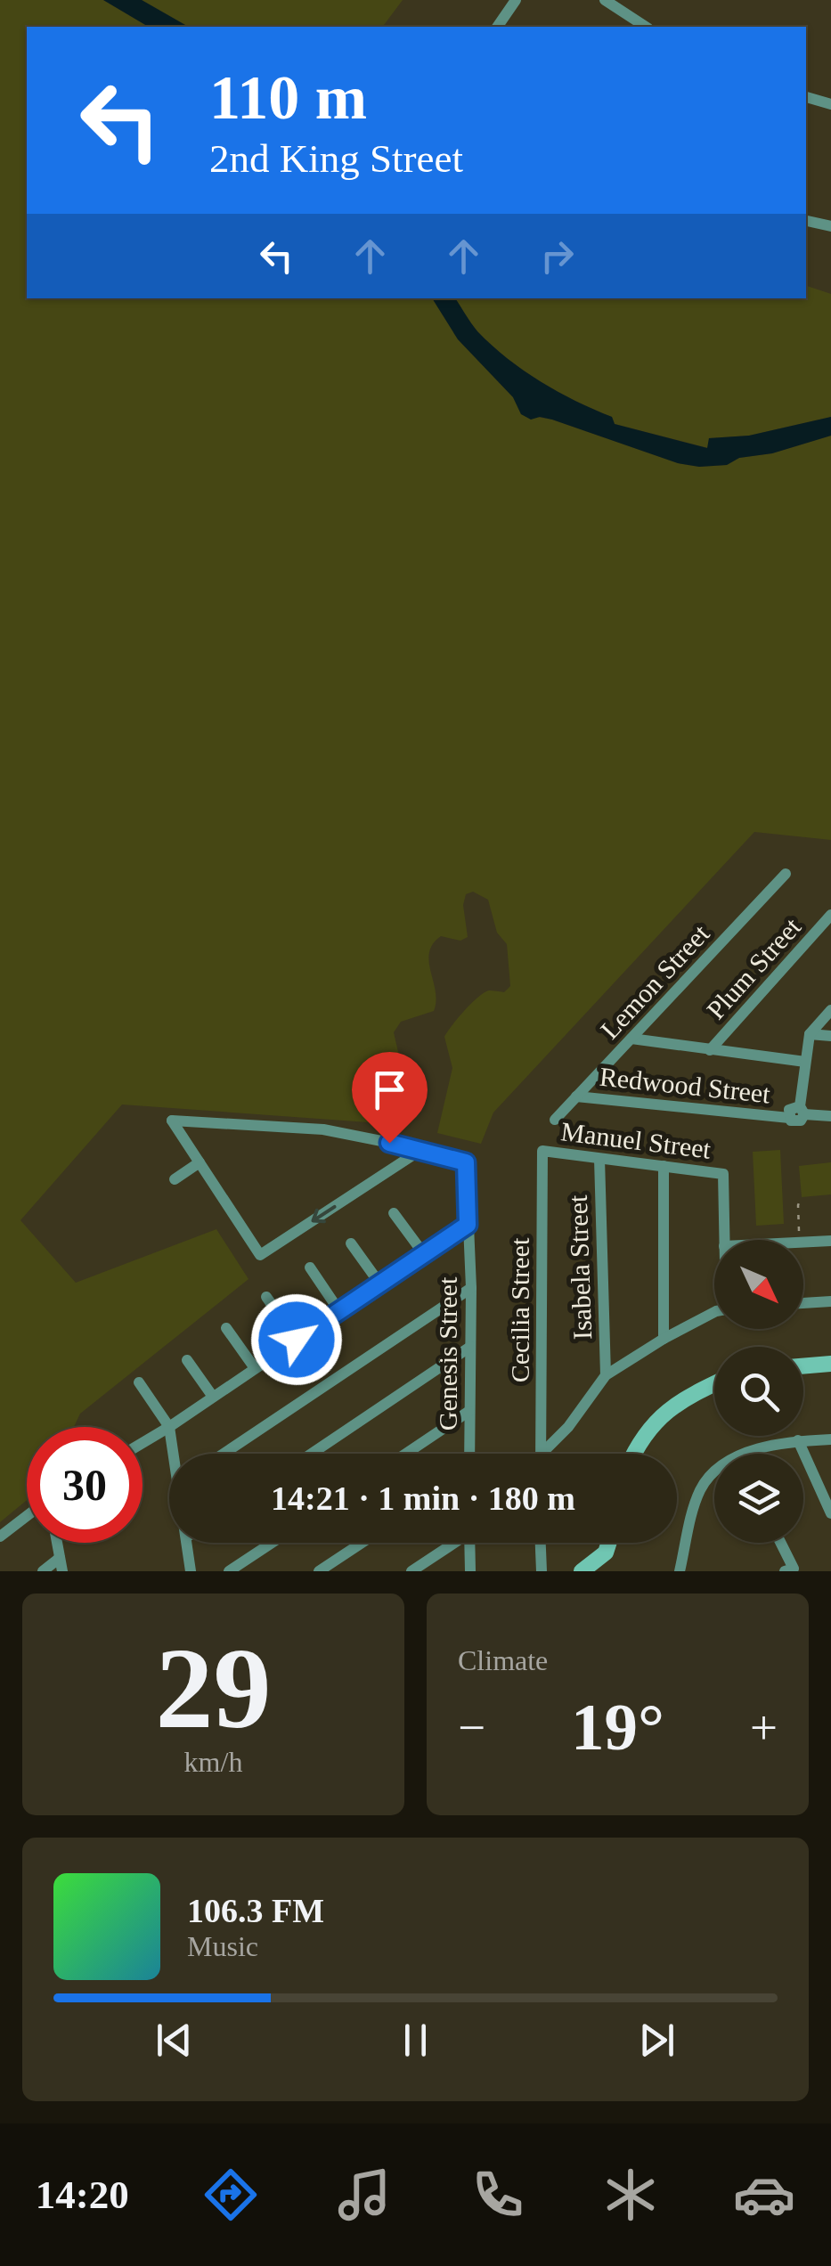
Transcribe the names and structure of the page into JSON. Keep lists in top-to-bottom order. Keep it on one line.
{"streets":{"street":["Plum Street","Lemon Street","Redwood Street","Manuel Street","Isabela Street","Cecilia Street","Genesis Street"]},"crossings":[["Lemon Street","Redwood Street"],["Manuel Street","Isabela Street"],["Manuel Street","Cecilia Street"]],"north":"bottom right","page":{"turn":["110 m","2nd King Street"],"limit":"30","trip":"14:21 · 1 min · 180 m","tile":[["29","km/h"],"Climate"],"heat":["−","19°","+"],"song":["106.3 FM","Music"],"tabs":"14:20"}}
